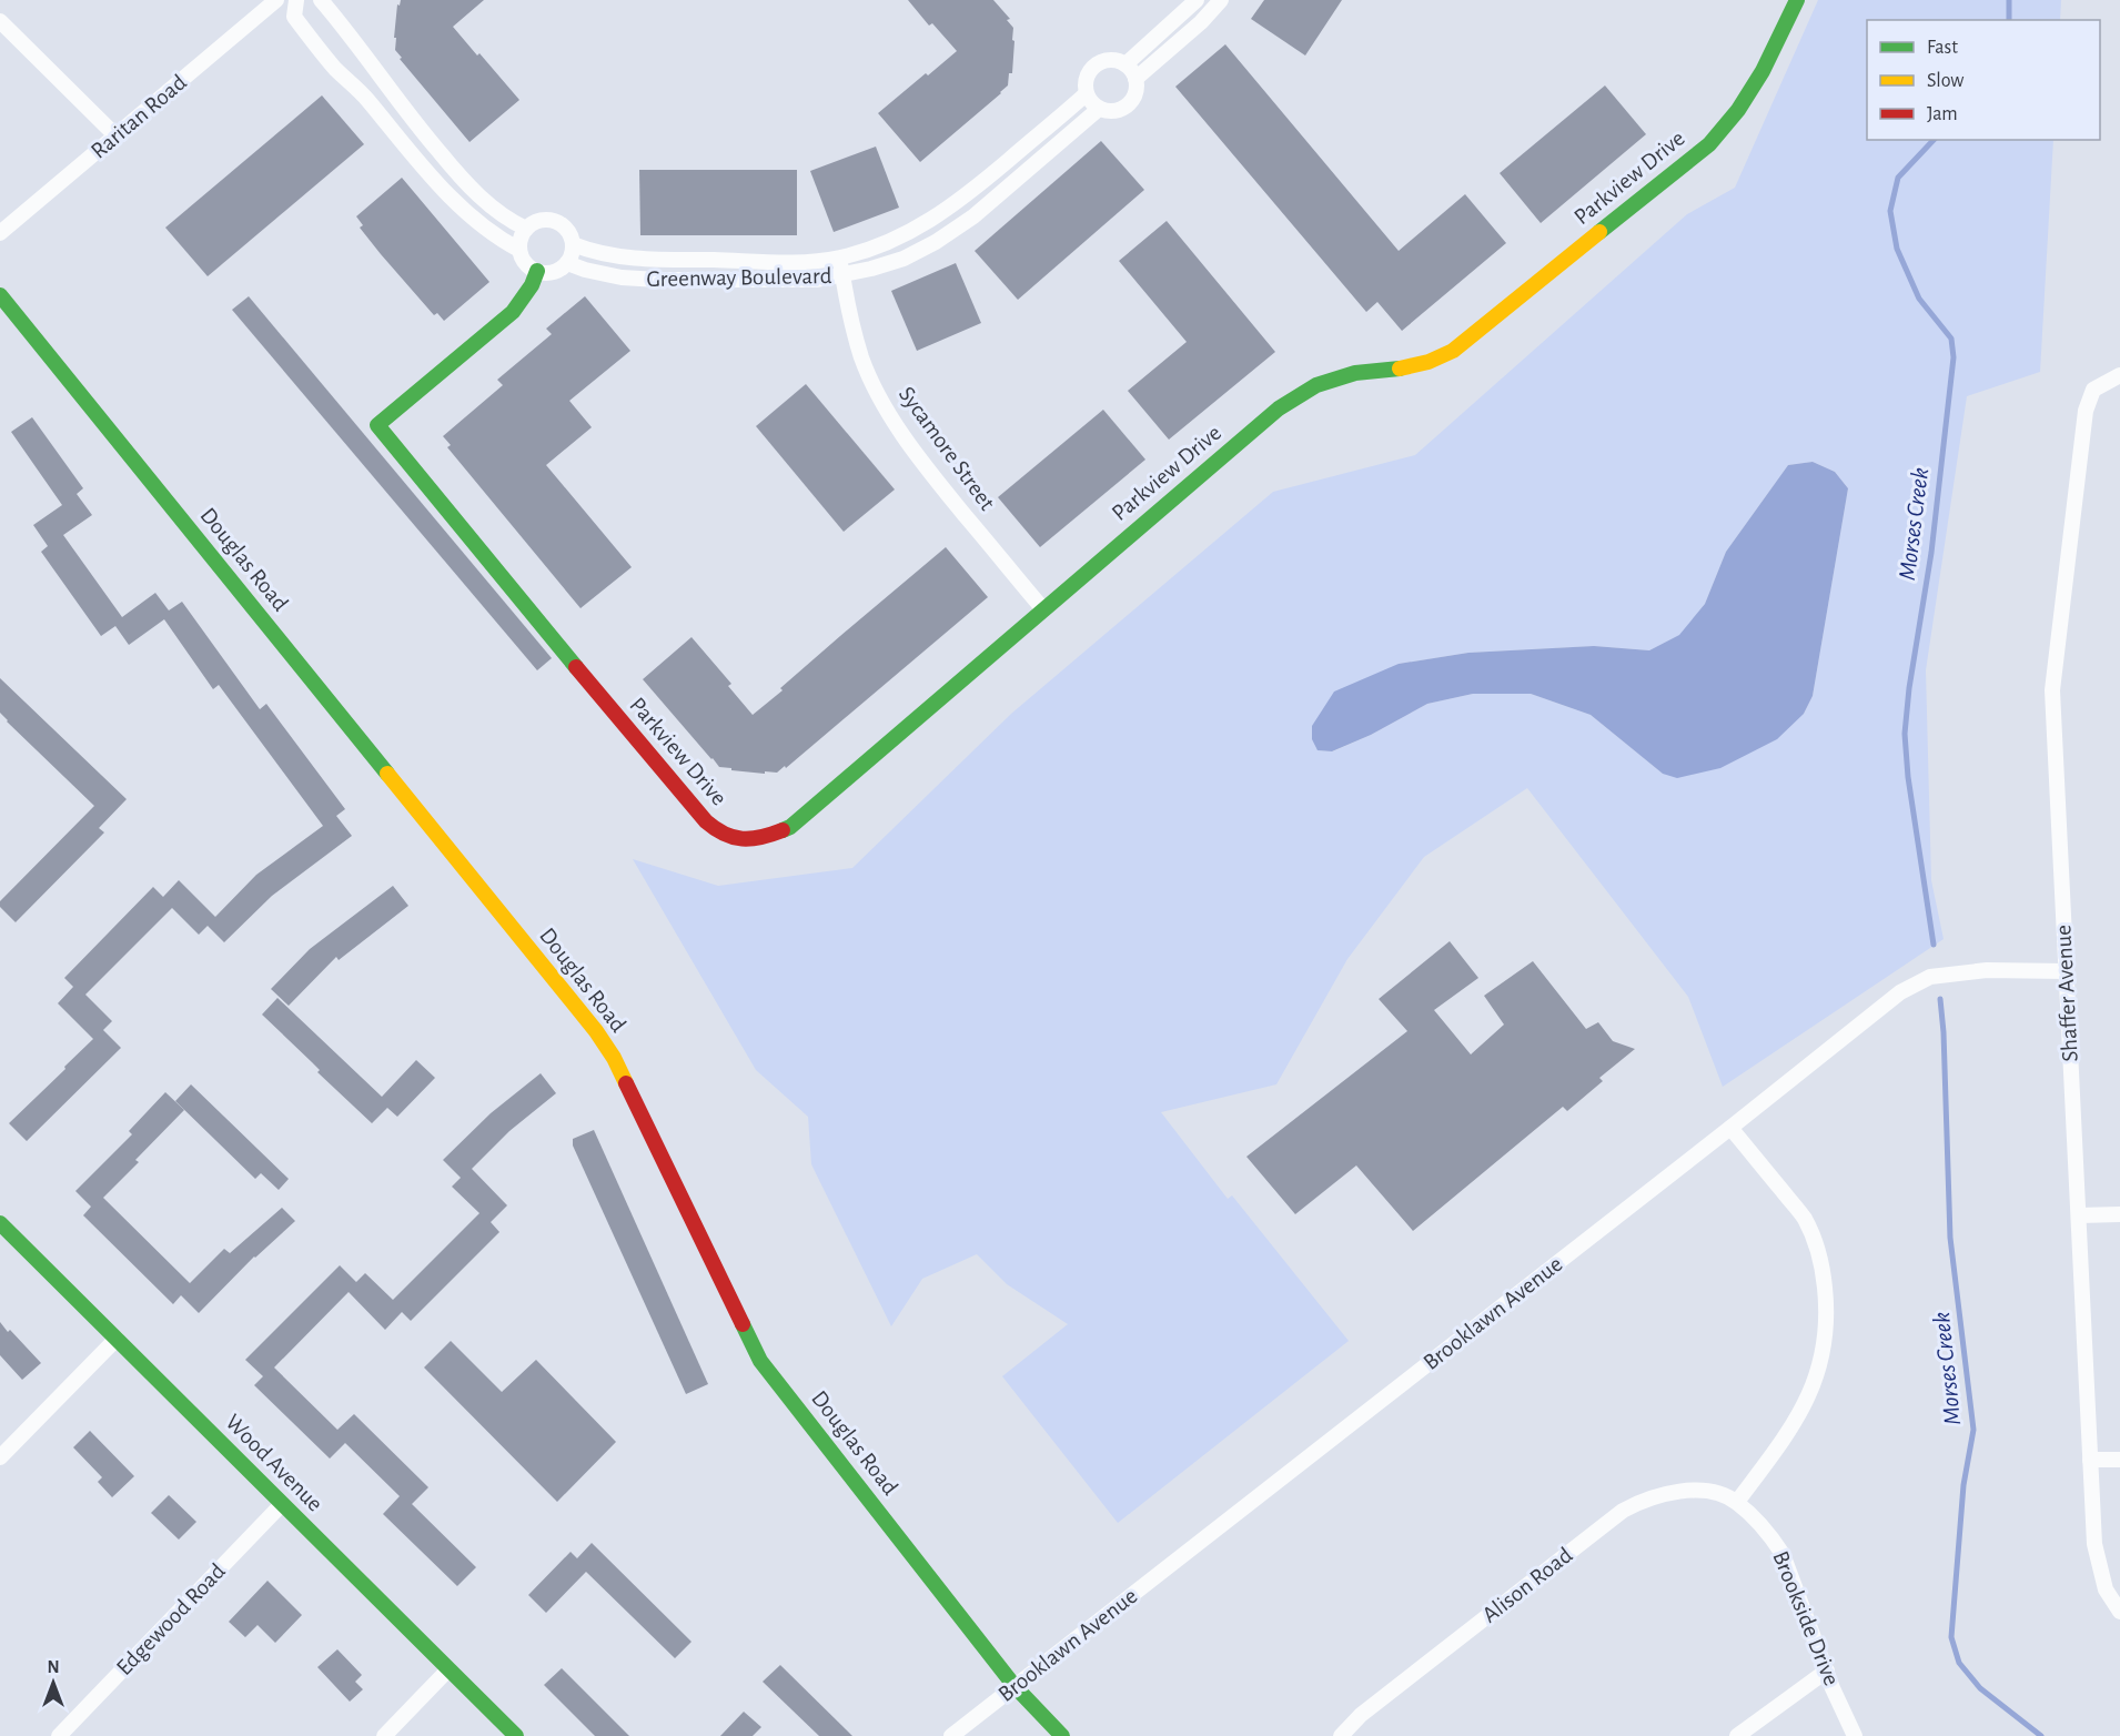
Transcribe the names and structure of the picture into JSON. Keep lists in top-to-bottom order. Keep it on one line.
{"streets":{"street":["Raritan Road","Parkview Drive","Greenway Boulevard","Sycamore Street","Douglas Road","Shaffer Avenue","Brooklawn Avenue","Wood Avenue","Alison Road","Brookside Drive","Edgewood Road"]},"crossings":[["Parkview Drive","Greenway Boulevard"],["Parkview Drive","Sycamore Street"],["Greenway Boulevard","Sycamore Street"],["Douglas Road","Brooklawn Avenue"],["Shaffer Avenue","Brooklawn Avenue"],["Wood Avenue","Edgewood Road"],["Alison Road","Brookside Drive"]],"water":["Morses Creek"],"legend":["Fast","Slow","Jam"],"north":"top"}
